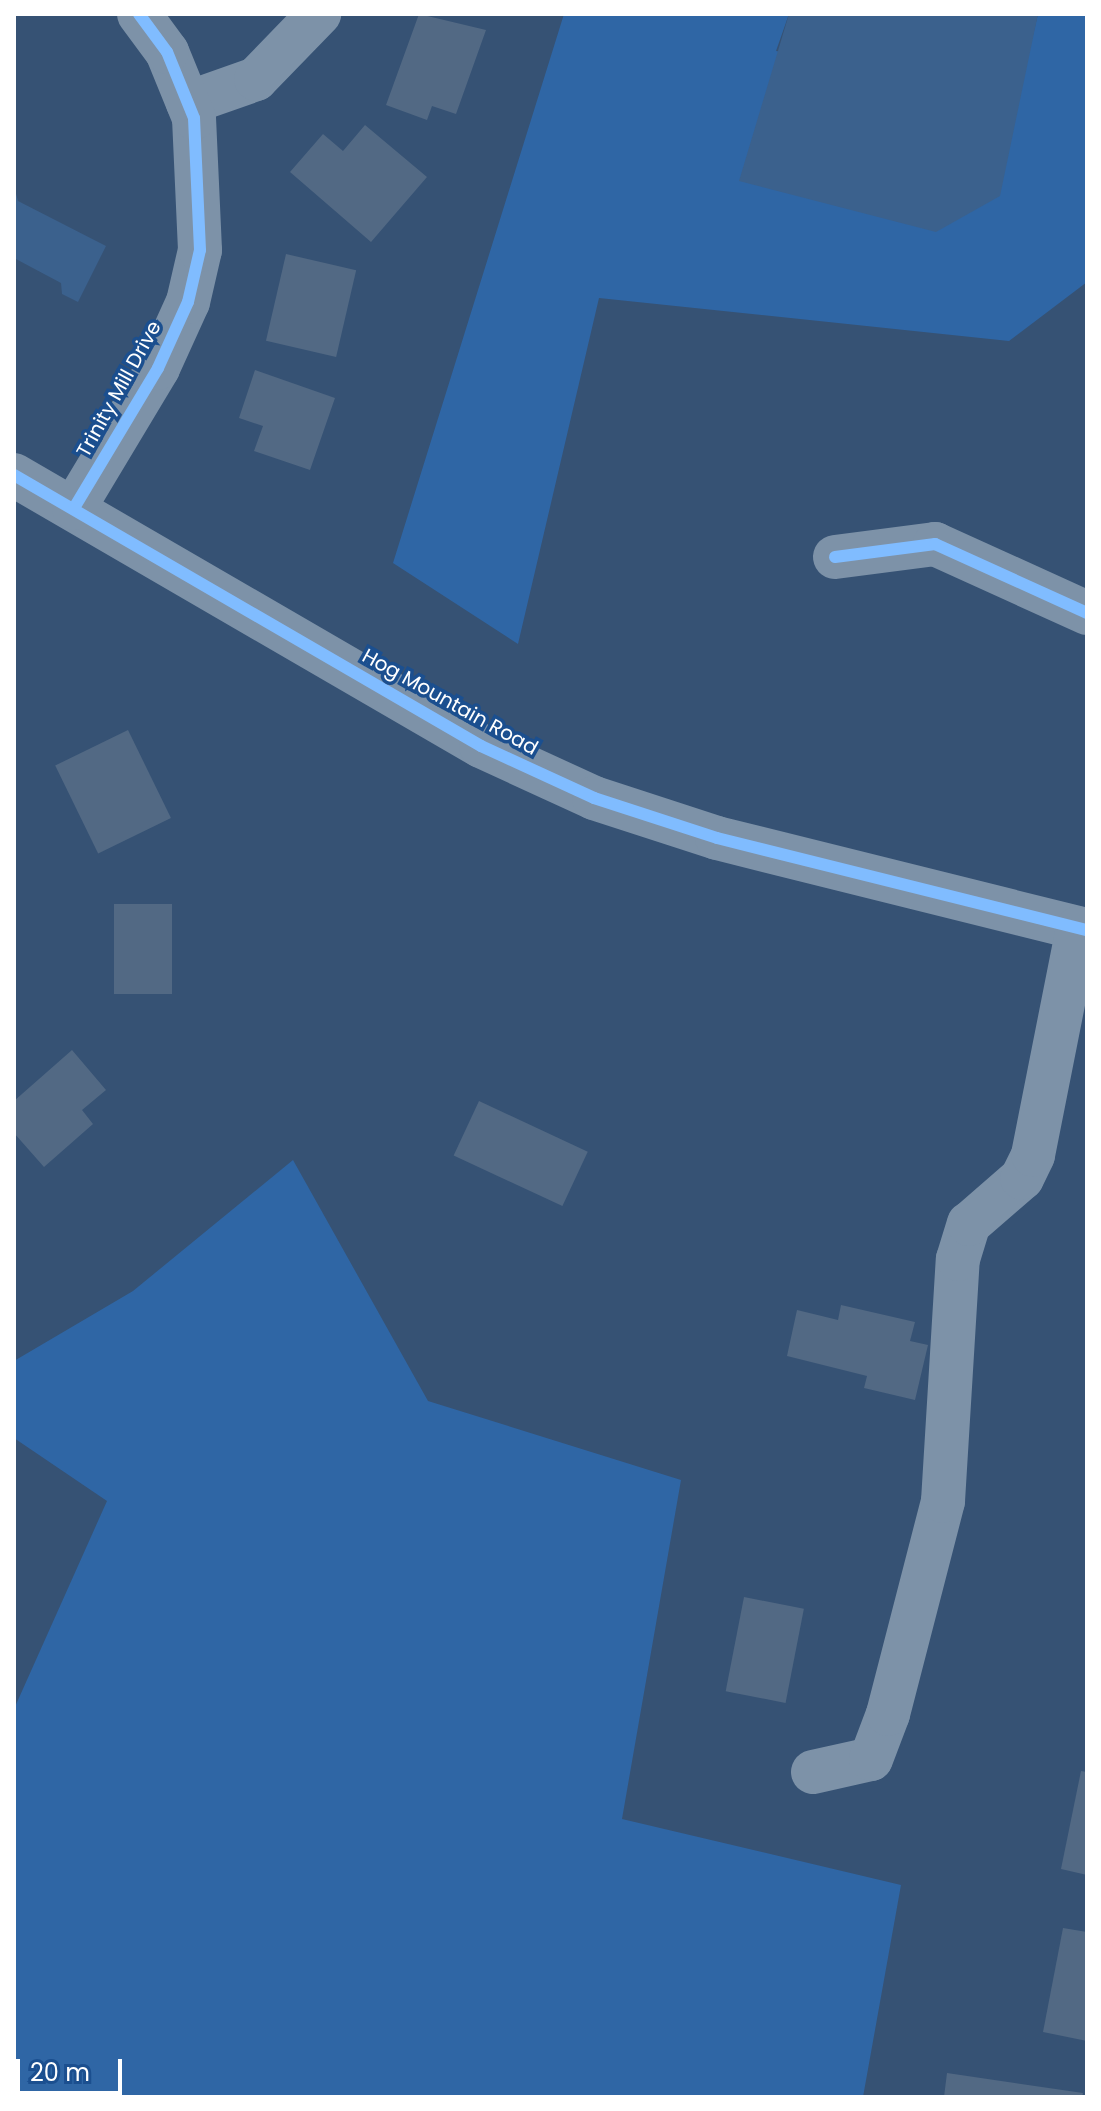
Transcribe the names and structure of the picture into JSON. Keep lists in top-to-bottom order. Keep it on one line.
{"streets":{"street":["Trinity Mill Drive","Hog Mountain Road"]},"crossings":[["Trinity Mill Drive","Hog Mountain Road"]],"scale_bar":"20 m"}
